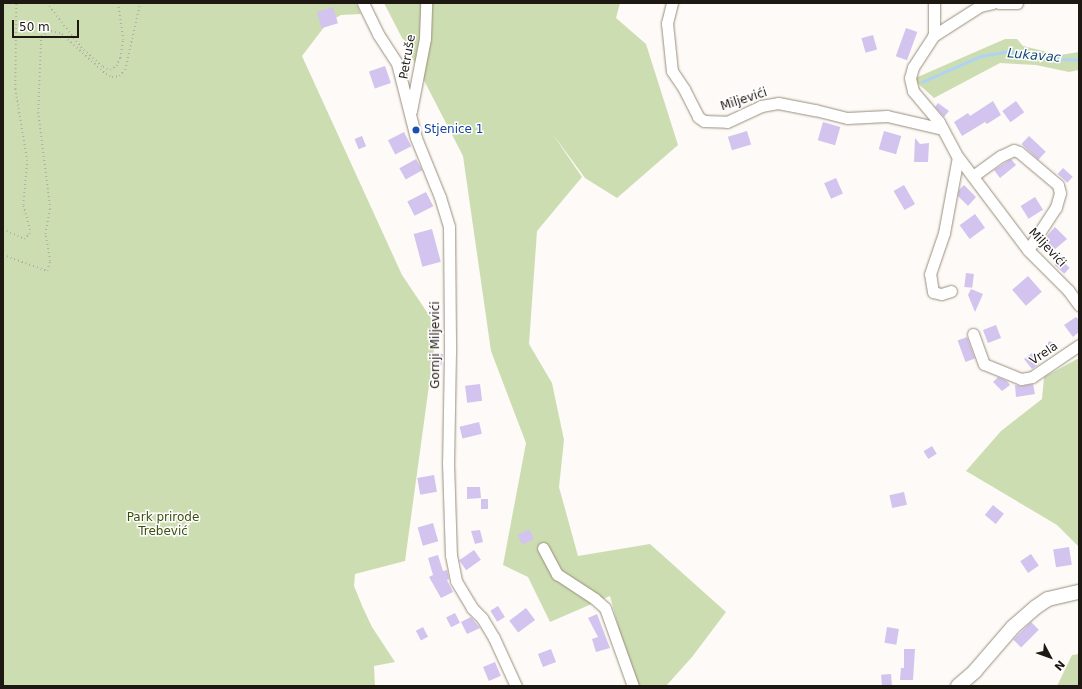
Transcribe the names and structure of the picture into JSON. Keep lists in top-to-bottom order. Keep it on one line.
{"streets":{"street":["Petruše","Miljevići","Gornji Miljevići","Vrela"]},"crossings":[["Petruše","Gornji Miljevići"]],"water":["Lukavac"],"parks":["Park prirode Trebević"],"places":["Stjenice 1"],"scale_bar":"50 m","north":"bottom right"}
